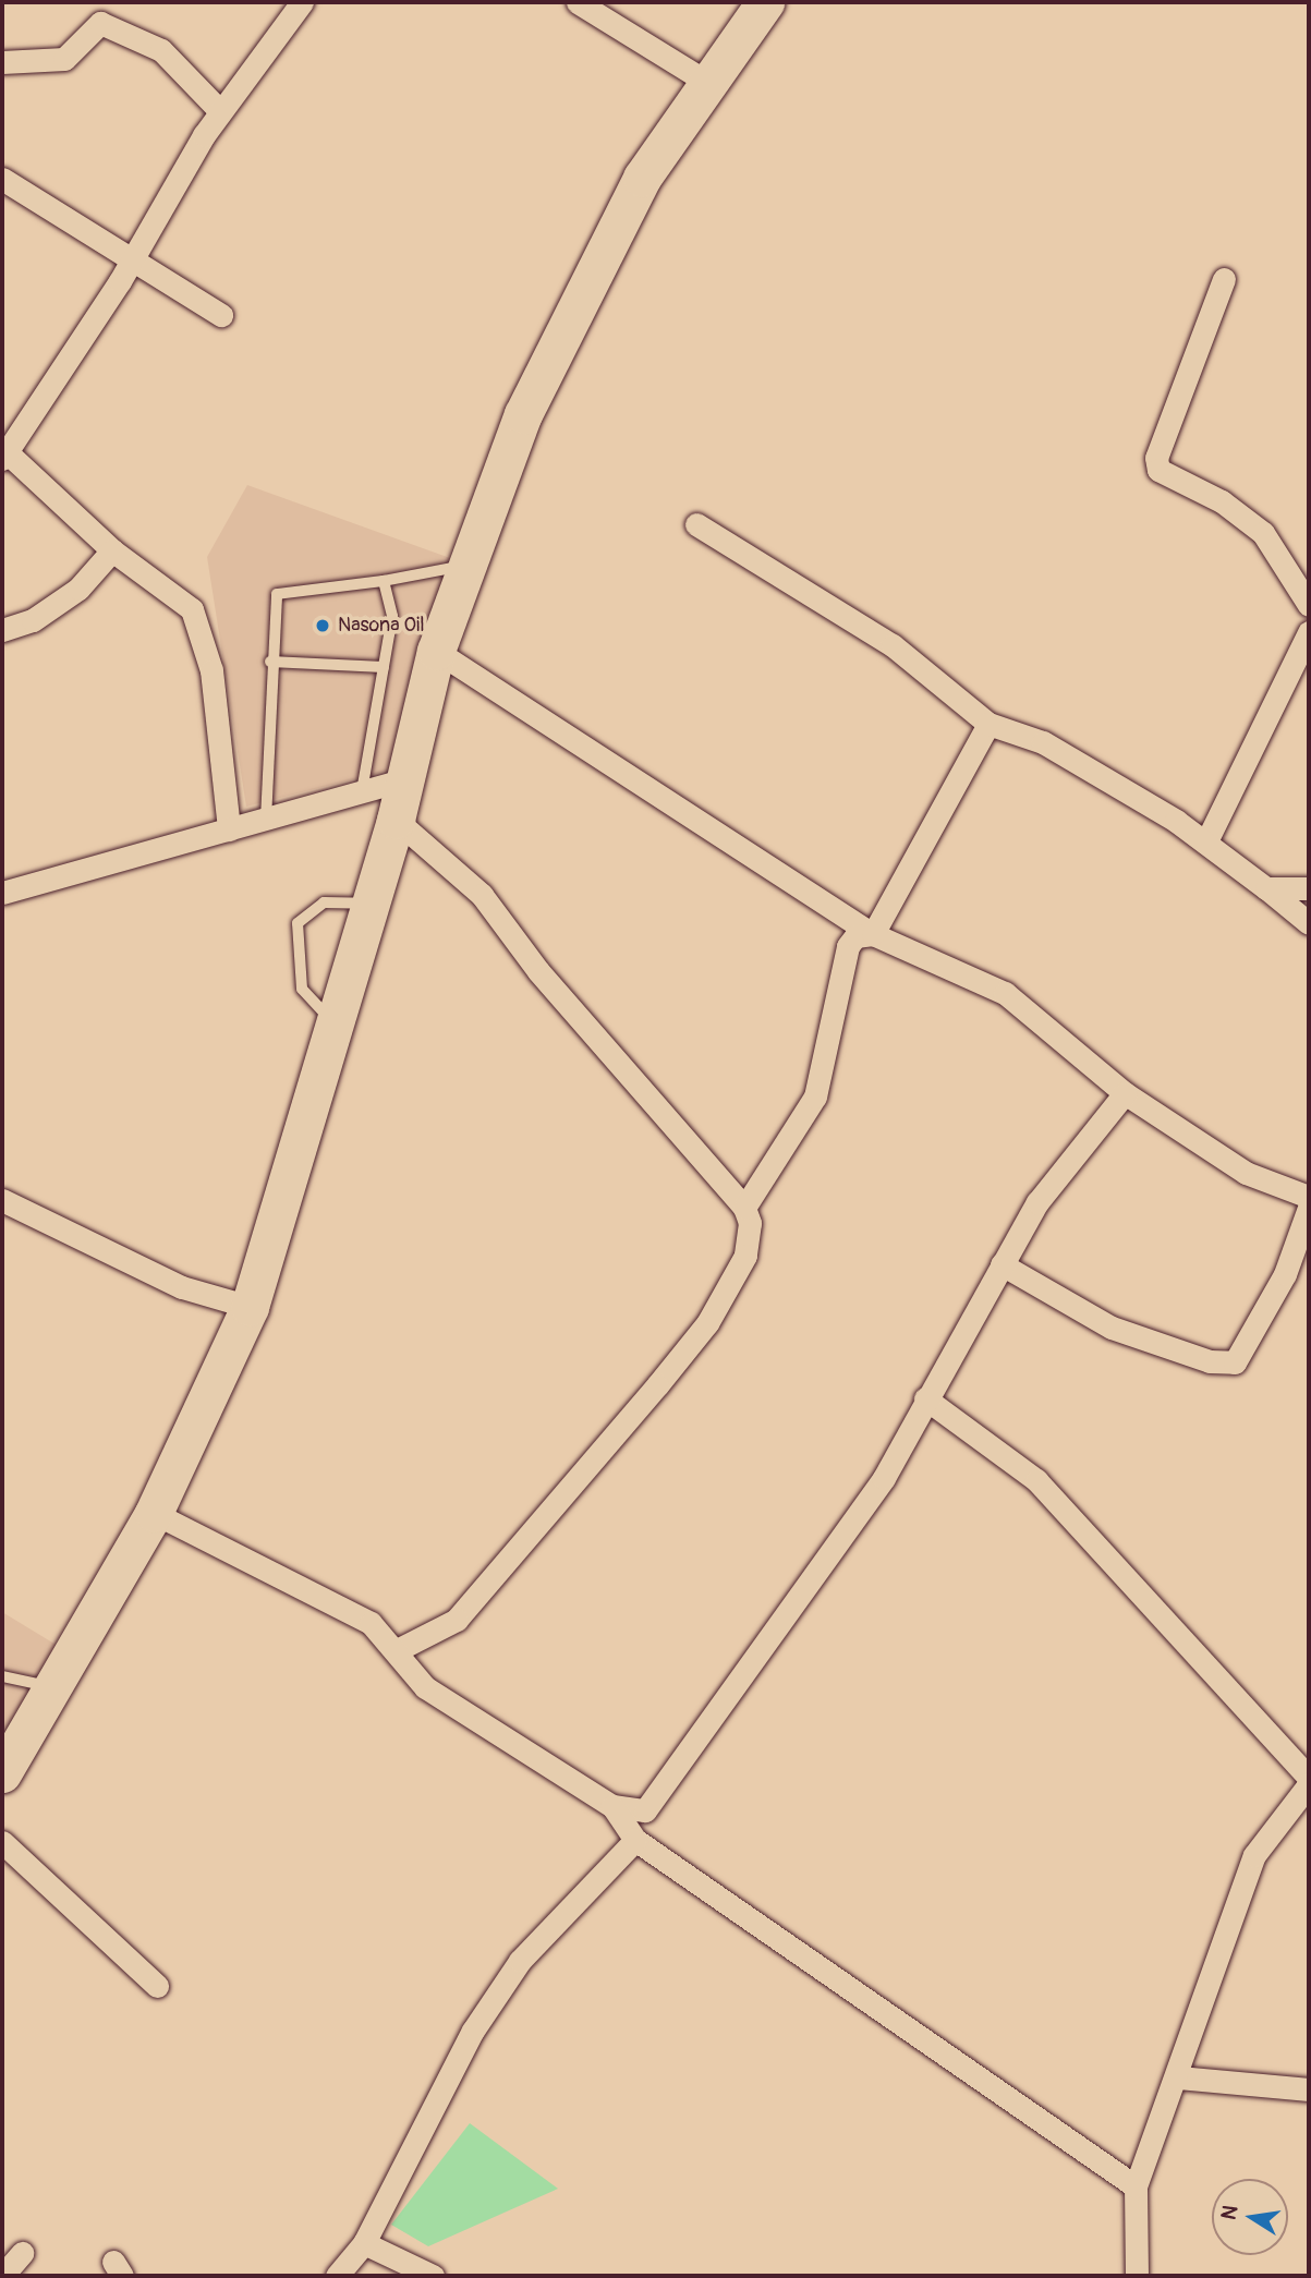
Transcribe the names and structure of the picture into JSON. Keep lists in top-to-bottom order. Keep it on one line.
{"places":["Nasona Oil"],"north":"left"}
